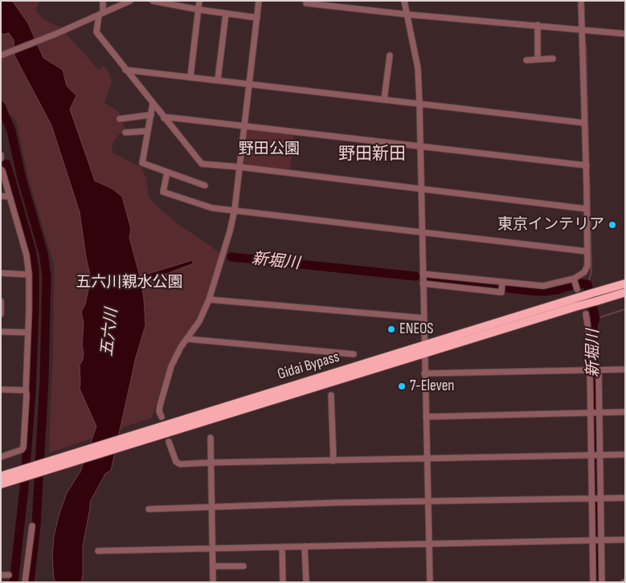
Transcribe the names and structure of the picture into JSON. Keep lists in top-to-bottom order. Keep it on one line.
{"streets":{"highway":["Gidai Bypass"]},"districts":["野田新田"],"water":["新堀川","五六川"],"parks":["野田公園","五六川親水公園"],"places":["東京インテリア","ENEOS","7-Eleven"]}
